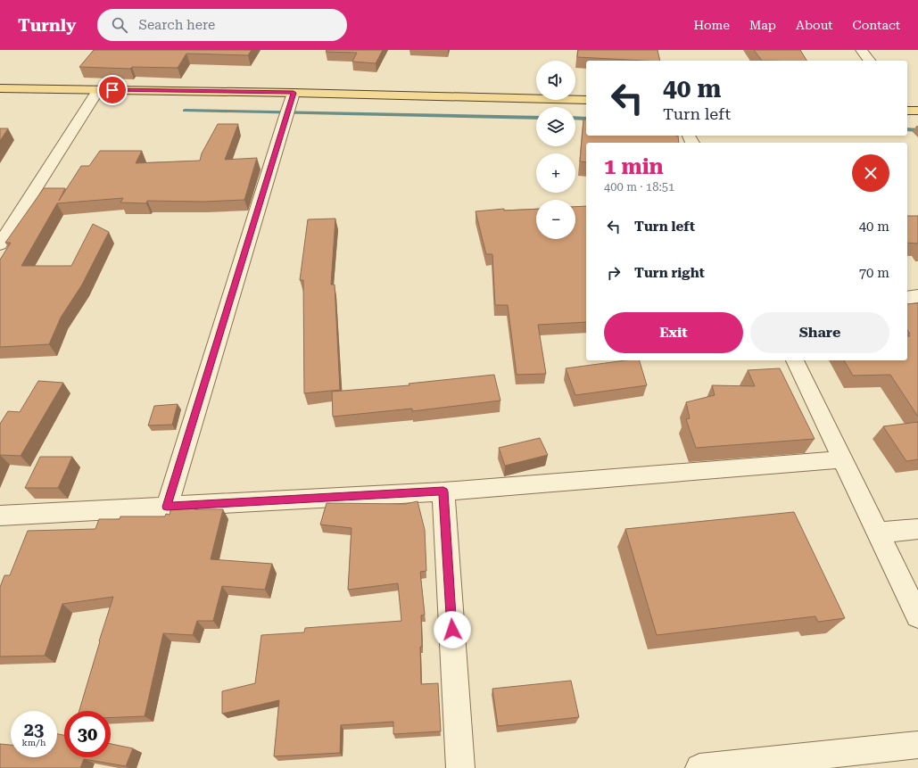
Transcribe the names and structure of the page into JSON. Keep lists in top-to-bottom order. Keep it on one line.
{"page":{"header":"Turnly","search":"Search here","nav":["Home","Map","About","Contact"],"map_buttons":["+","−"],"turn":["40 m","Turn left"],"heading":["1 min","400 m · 18:51"],"list":[{"name":"Turn left","value":"40 m"},{"name":"Turn right","value":"70 m"}],"buttons":["Exit","Share"],"speed":"23 km/h","limit":"30"}}
